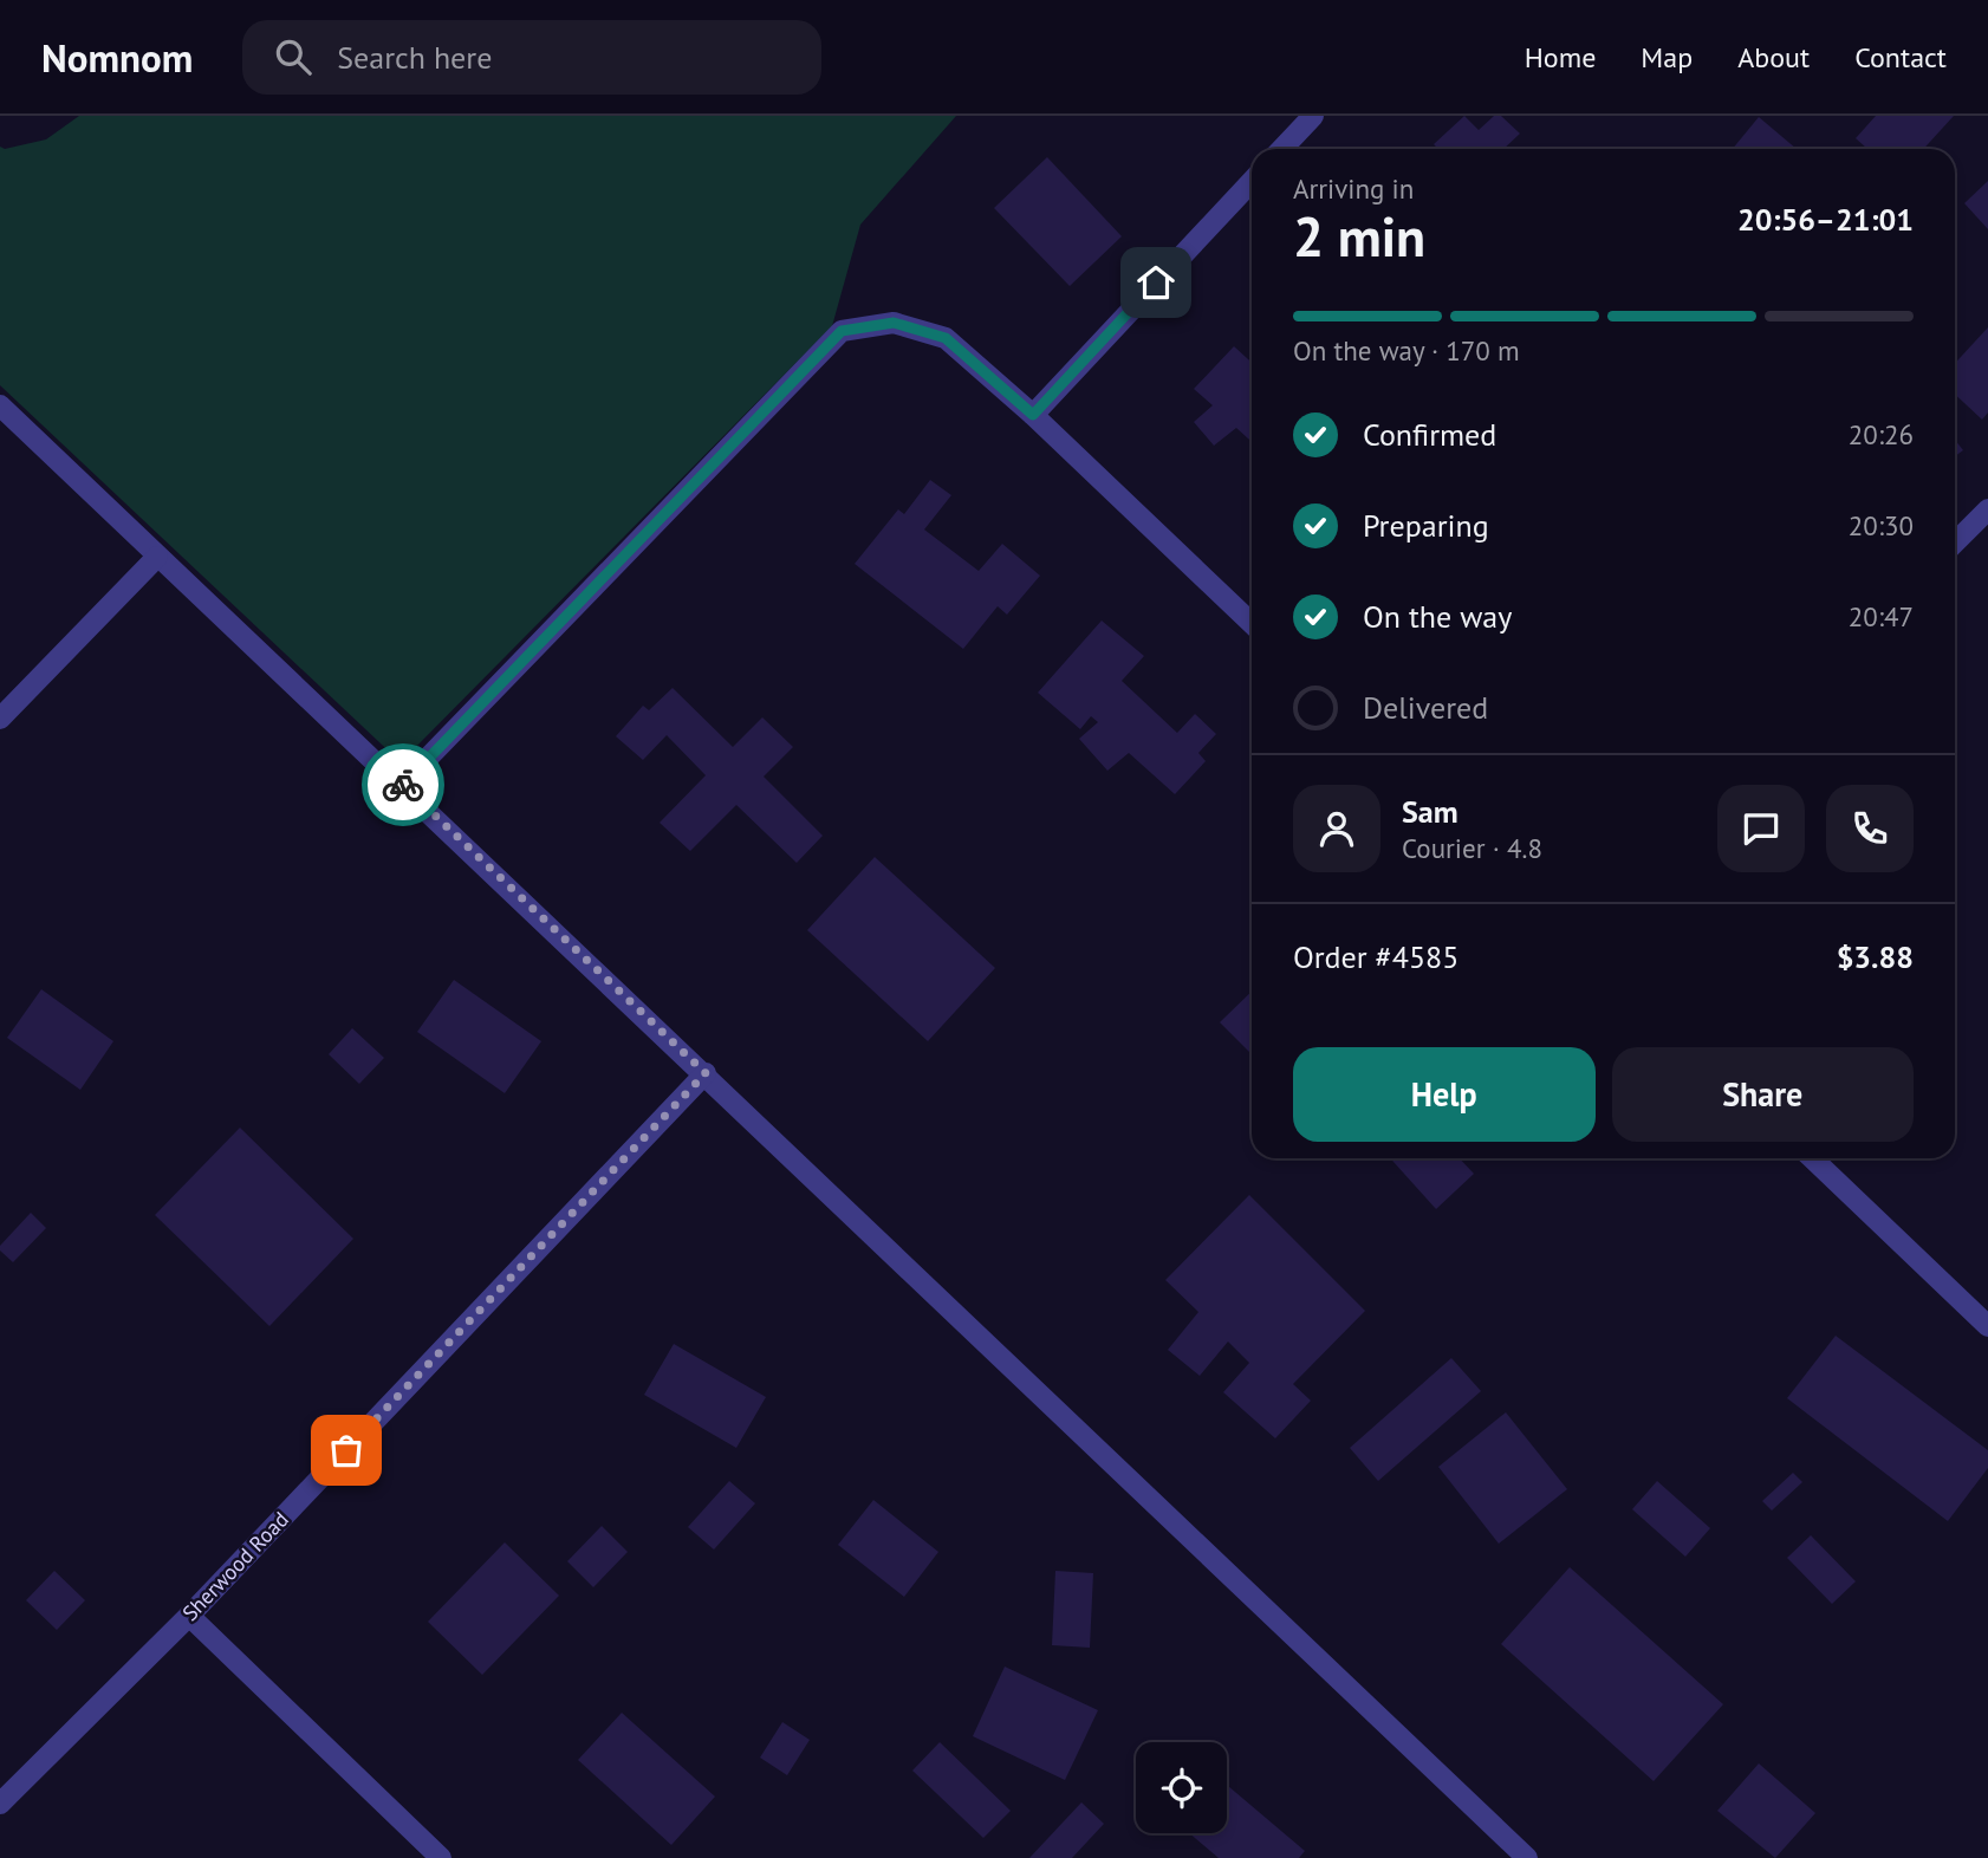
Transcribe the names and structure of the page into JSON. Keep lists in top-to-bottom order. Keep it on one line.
{"streets":{"street":["Sherwood Road"]},"page":{"header":"Nomnom","search":"Search here","nav":["Home","Map","About","Contact"],"heading":["2 min","Arriving in","20:56–21:01"],"panel":["Sam","Courier · 4.8","Order #4585","$3.88"],"bar":"On the way · 170 m","list":[["Confirmed","20:26"],["Preparing","20:30"],["On the way","20:47"],"Delivered"],"buttons":["Help","Share"]}}
